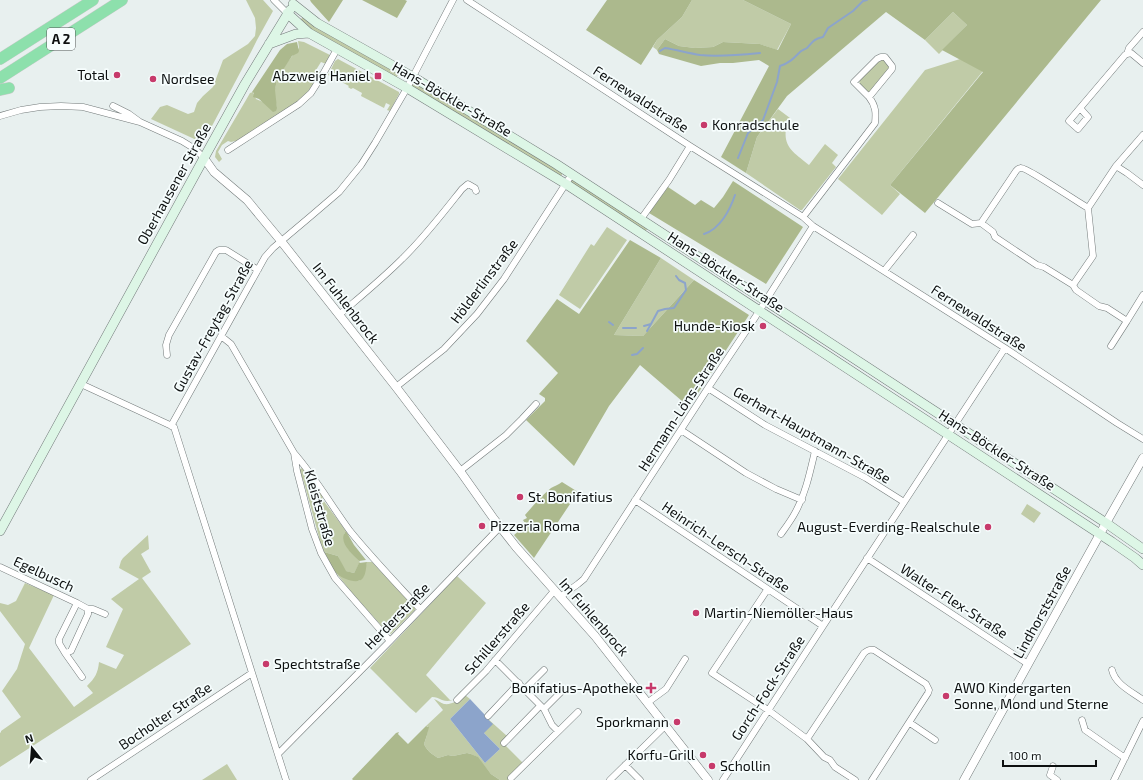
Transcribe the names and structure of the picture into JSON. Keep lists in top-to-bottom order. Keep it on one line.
{"streets":{"highway":["A 2"],"main road":["Hans-Böckler-Straße","Oberhausener Straße"],"street":["Fernewaldstraße","Hölderlinstraße","Im Fuhlenbrock","Gustav-Freytag-Straße","Hermann-Löns-Straße","Gerhart-Hauptmann-Straße","Kleiststraße","Heinrich-Lersch-Straße","Egelbusch","Walter-Flex-Straße","Lindhorststraße","Herderstraße","Schillerstraße","Gorch-Fock-Straße","Bocholter Straße"]},"crossings":[["Hans-Böckler-Straße","Oberhausener Straße"],["Hans-Böckler-Straße","Hölderlinstraße"],["Hans-Böckler-Straße","Gustav-Freytag-Straße"],["Hans-Böckler-Straße","Hermann-Löns-Straße"],["Hans-Böckler-Straße","Lindhorststraße"],["Hans-Böckler-Straße","Gorch-Fock-Straße"],["Fernewaldstraße","Hermann-Löns-Straße"],["Fernewaldstraße","Gorch-Fock-Straße"],["Oberhausener Straße","Im Fuhlenbrock"],["Hölderlinstraße","Im Fuhlenbrock"],["Im Fuhlenbrock","Gustav-Freytag-Straße"],["Im Fuhlenbrock","Hermann-Löns-Straße"],["Im Fuhlenbrock","Herderstraße"],["Im Fuhlenbrock","Schillerstraße"],["Gustav-Freytag-Straße","Kleiststraße"],["Hermann-Löns-Straße","Gerhart-Hauptmann-Straße"],["Hermann-Löns-Straße","Heinrich-Lersch-Straße"],["Hermann-Löns-Straße","Schillerstraße"],["Gerhart-Hauptmann-Straße","Gorch-Fock-Straße"],["Kleiststraße","Herderstraße"],["Heinrich-Lersch-Straße","Gorch-Fock-Straße"],["Walter-Flex-Straße","Lindhorststraße"],["Walter-Flex-Straße","Gorch-Fock-Straße"]],"places":{"other":["Total","Nordsee","Konradschule","Hunde-Kiosk","St. Bonifatius","Pizzeria Roma","August-Everding-Realschule","Martin-Niemöller-Haus","Spechtstraße","AWO Kindergarten Sonne, Mond und Sterne","Sporkmann","Korfu-Grill","Schollin"],"transit":["Abzweig Haniel"],"health":["Bonifatius-Apotheke"]},"scale_bar":"100 m","north":"top"}
